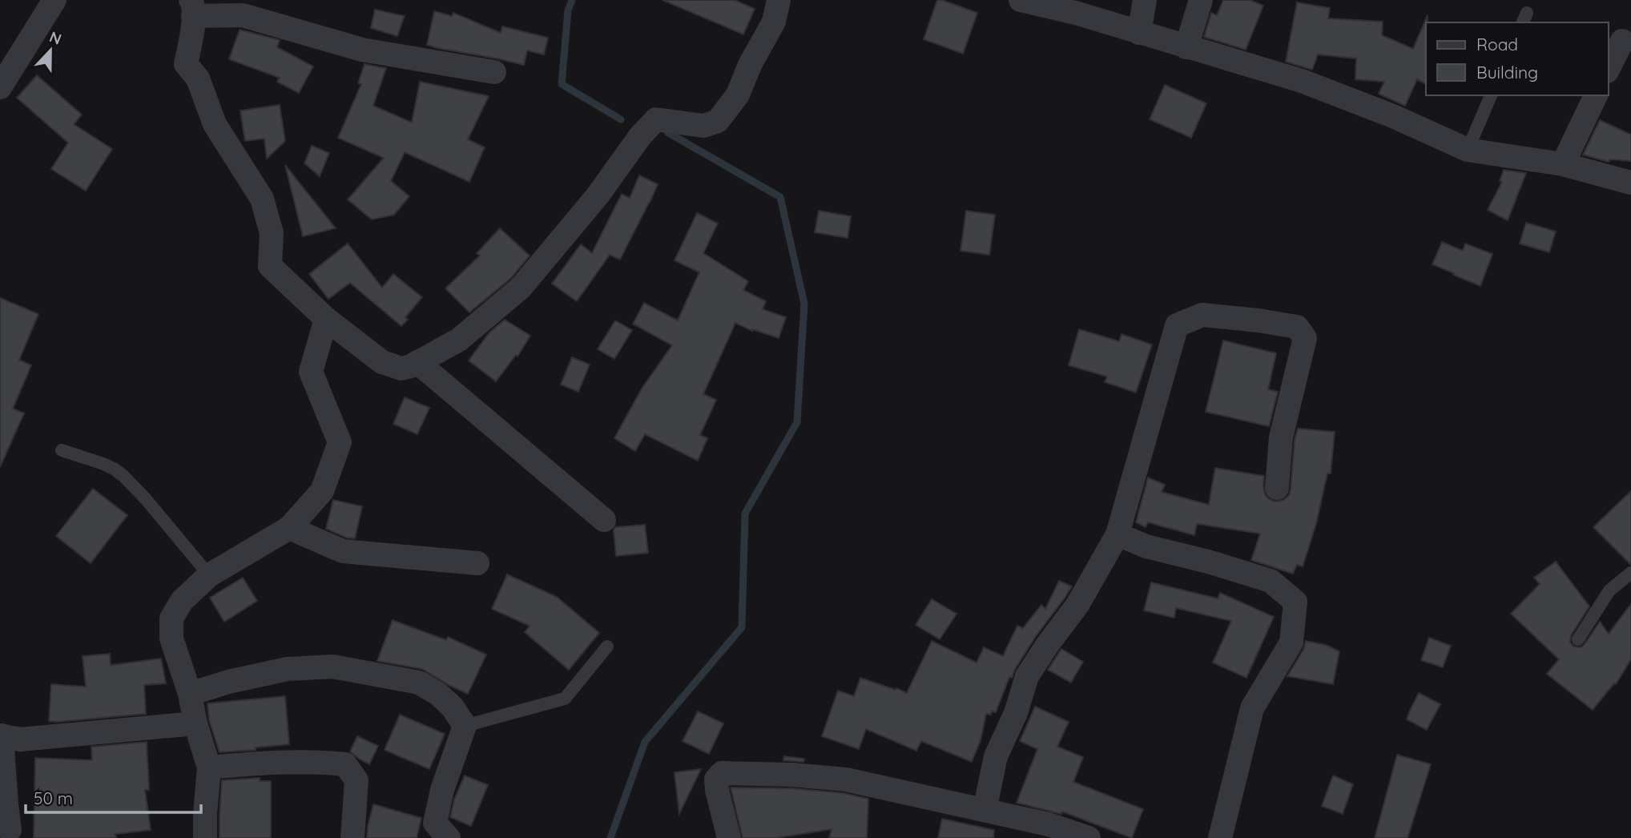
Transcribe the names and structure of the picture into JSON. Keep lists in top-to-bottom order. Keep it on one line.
{"legend":["Road","Building"],"scale_bar":"50 m","north":"top"}
